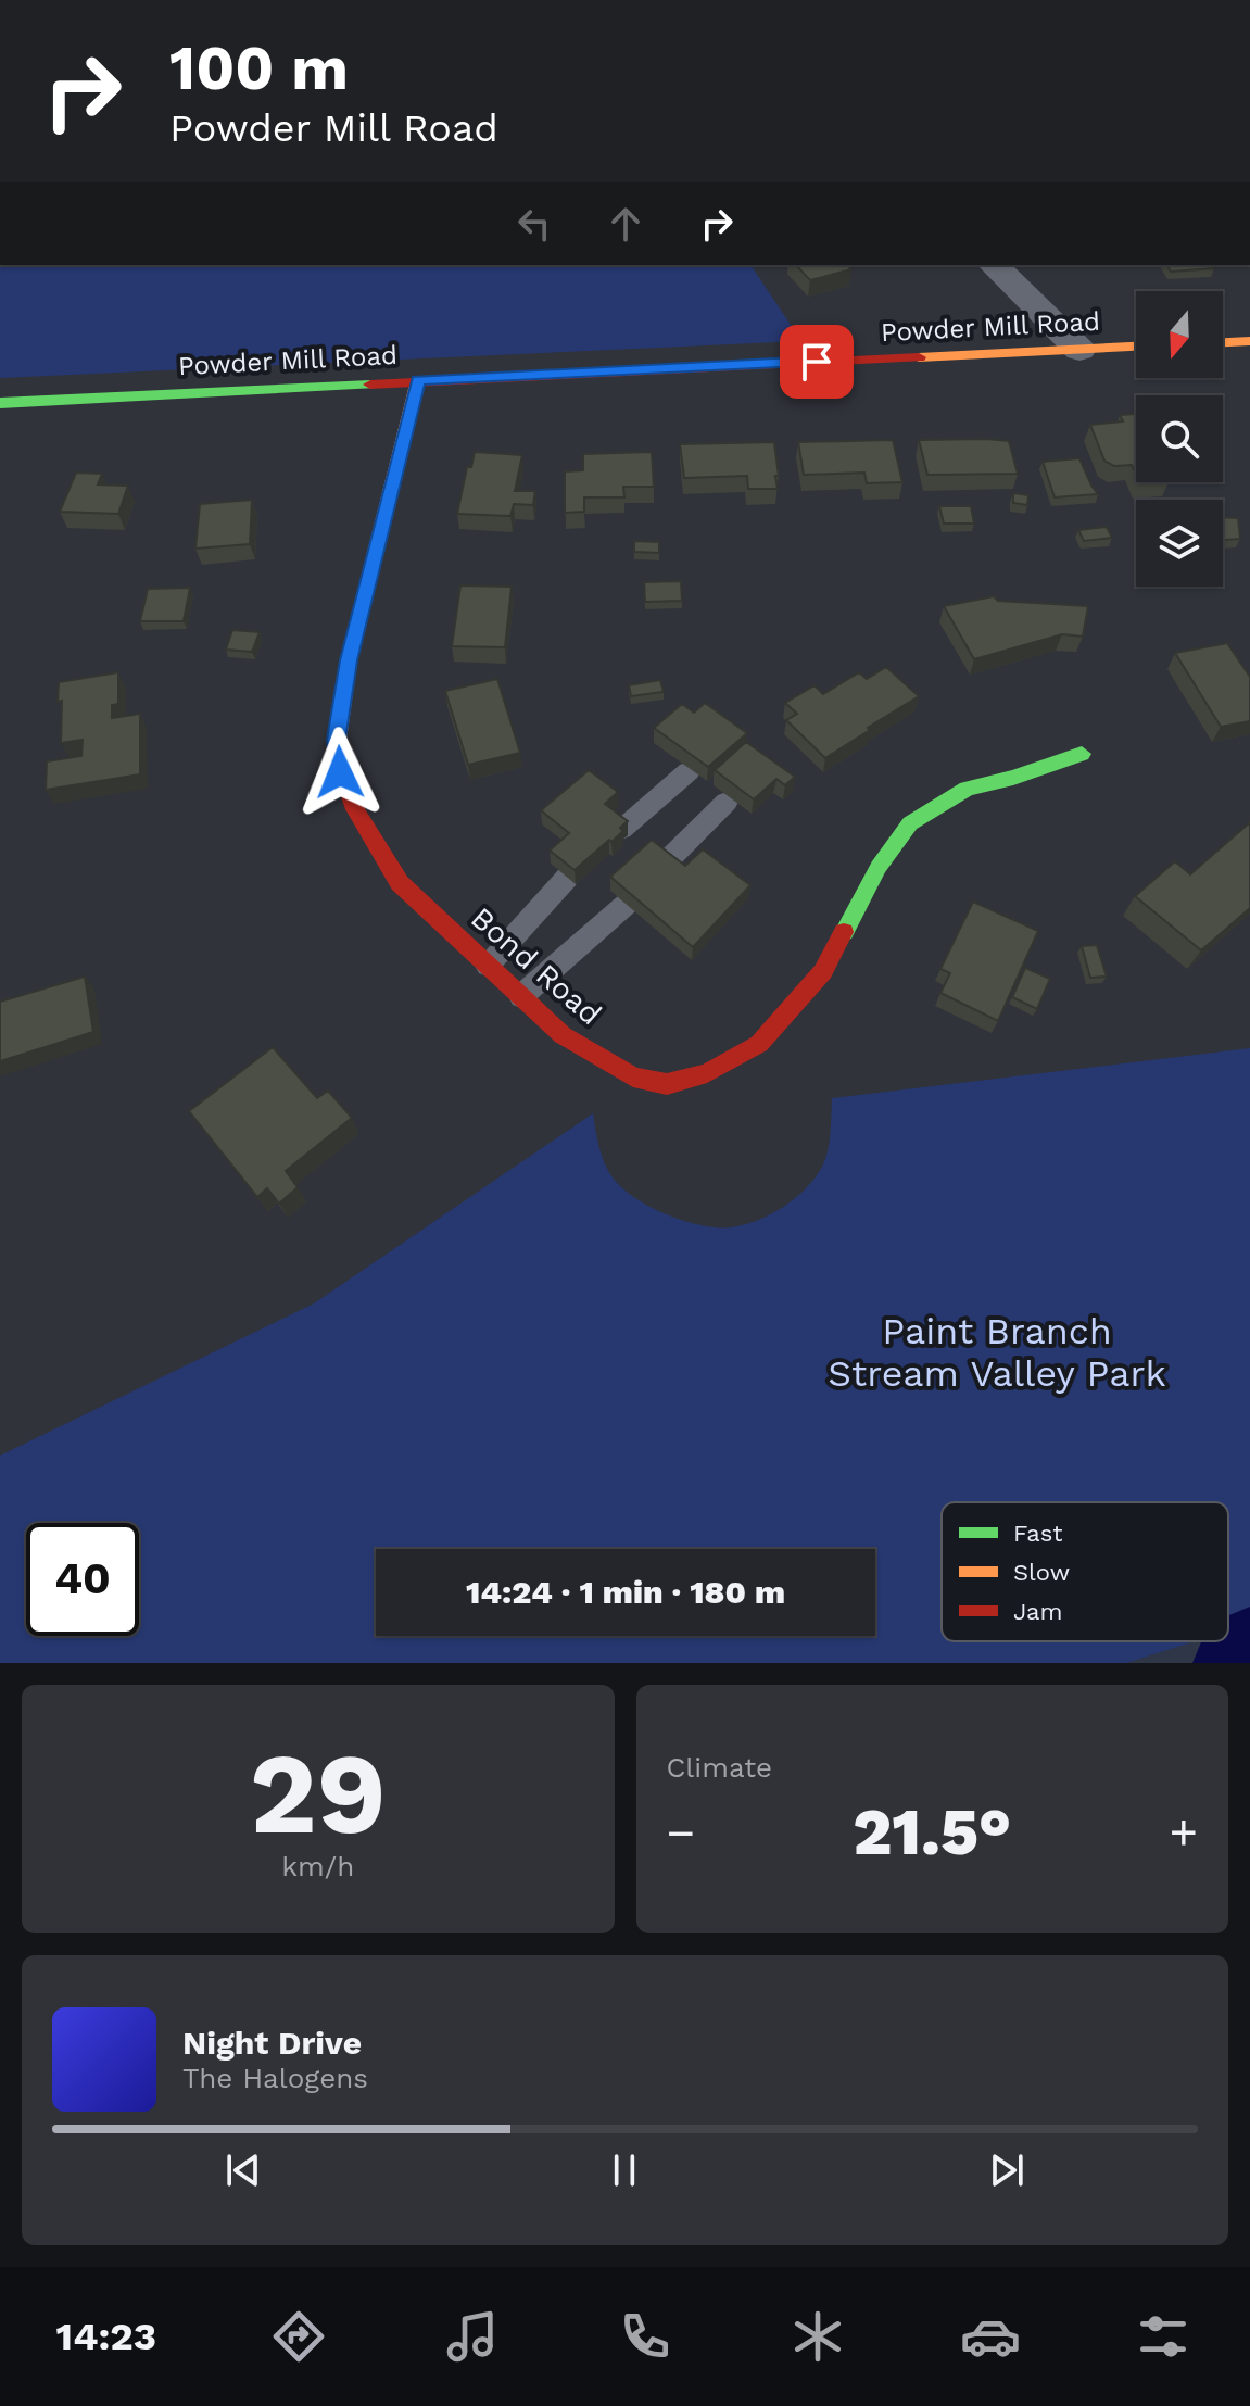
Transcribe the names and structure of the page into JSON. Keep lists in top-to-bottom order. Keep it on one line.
{"streets":{"street":["Powder Mill Road","Bond Road"]},"crossings":[["Powder Mill Road","Bond Road"]],"parks":["Paint Branch Stream Valley Park"],"legend":["Fast","Slow","Jam"],"north":"bottom","page":{"turn":["100 m","Powder Mill Road"],"limit":"40","trip":"14:24 · 1 min · 180 m","tile":[["29","km/h"],"Climate"],"heat":["−","21.5°","+"],"song":["Night Drive","The Halogens"],"tabs":"14:23"}}
